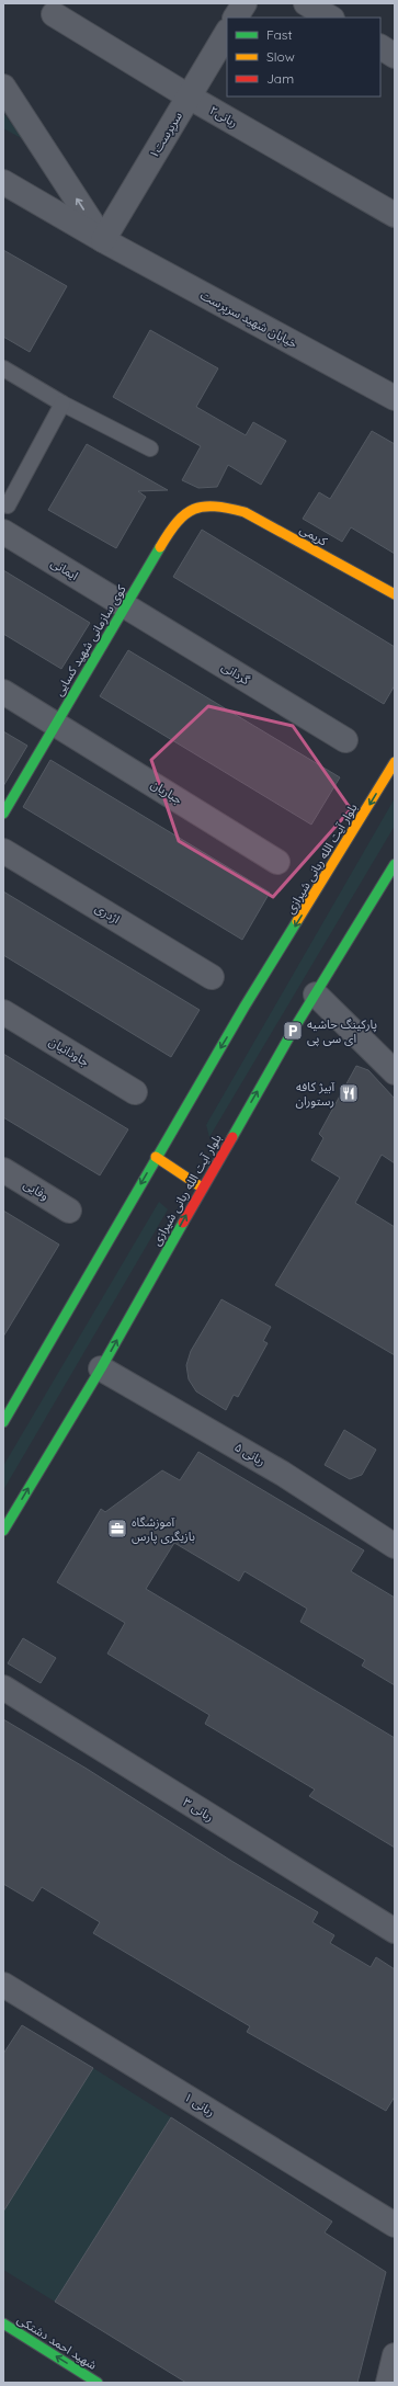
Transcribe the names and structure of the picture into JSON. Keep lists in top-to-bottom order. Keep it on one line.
{"streets":{"main road":["کریمی","کوی سازمانی شهید کسایی","بلوار آیت الله ربانی شیرازی","شهید احمد دشتکی"],"street":["ربانی۲","سرپرست۱","خیابان شهید سرپرست","ایمانی","گردانی","جباریان","اژدری","جاودانیان","وفایی","ربانی ۵","ربانی ۳","ربانی ۱"]},"crossings":[["ربانی۲","سرپرست۱"],["سرپرست۱","خیابان شهید سرپرست"],["کریمی","کوی سازمانی شهید کسایی"],["ایمانی","کوی سازمانی شهید کسایی"],["ایمانی","گردانی"],["کوی سازمانی شهید کسایی","گردانی"],["کوی سازمانی شهید کسایی","جباریان"],["بلوار آیت الله ربانی شیرازی","ربانی ۵"]],"one_way":["شهید احمد دشتکی"],"places":{"parking":["پارکینگ حاشیه ای سی پی"],"restaurant":["آبیژ کافه رستوران"],"office":["آموزشگاه بازیگری پارس"]},"legend":["Fast","Slow","Jam"]}
